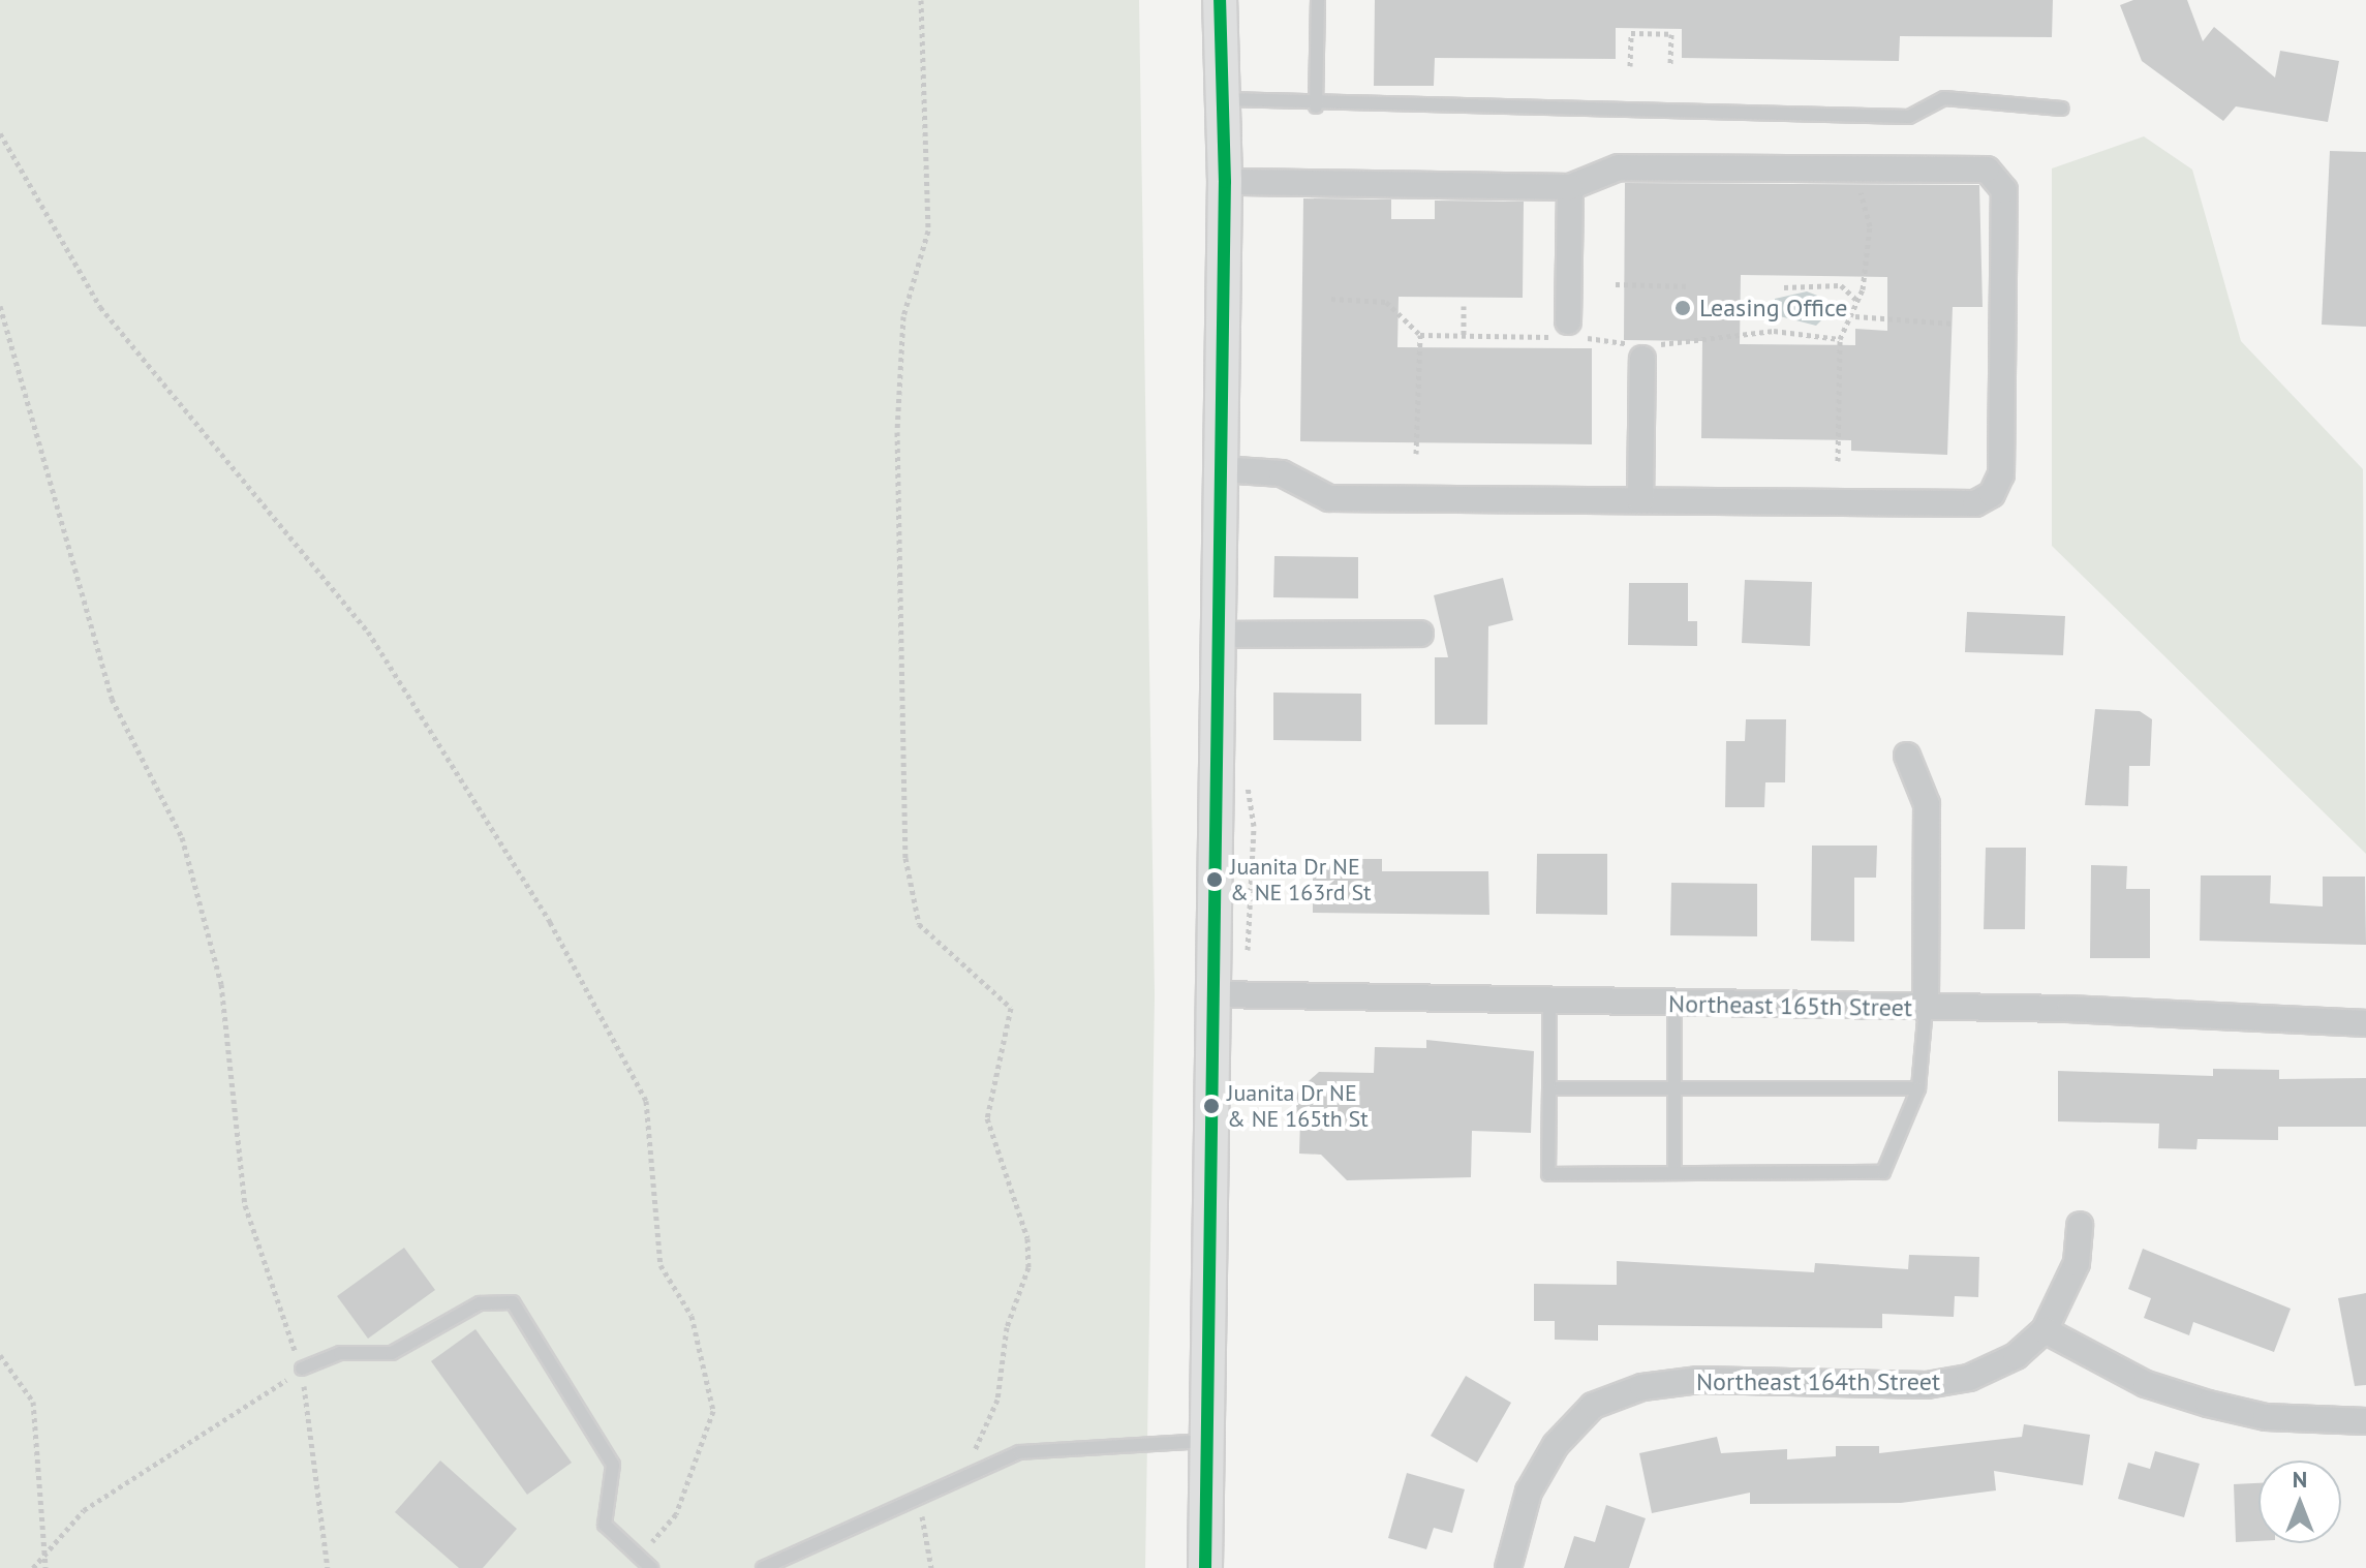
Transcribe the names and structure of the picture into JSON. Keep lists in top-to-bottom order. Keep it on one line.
{"streets":{"street":["Northeast 165th Street","Northeast 164th Street"]},"places":["Leasing Office","Juanita Dr NE & NE 163rd St","Juanita Dr NE & NE 165th St"],"north":"top"}
